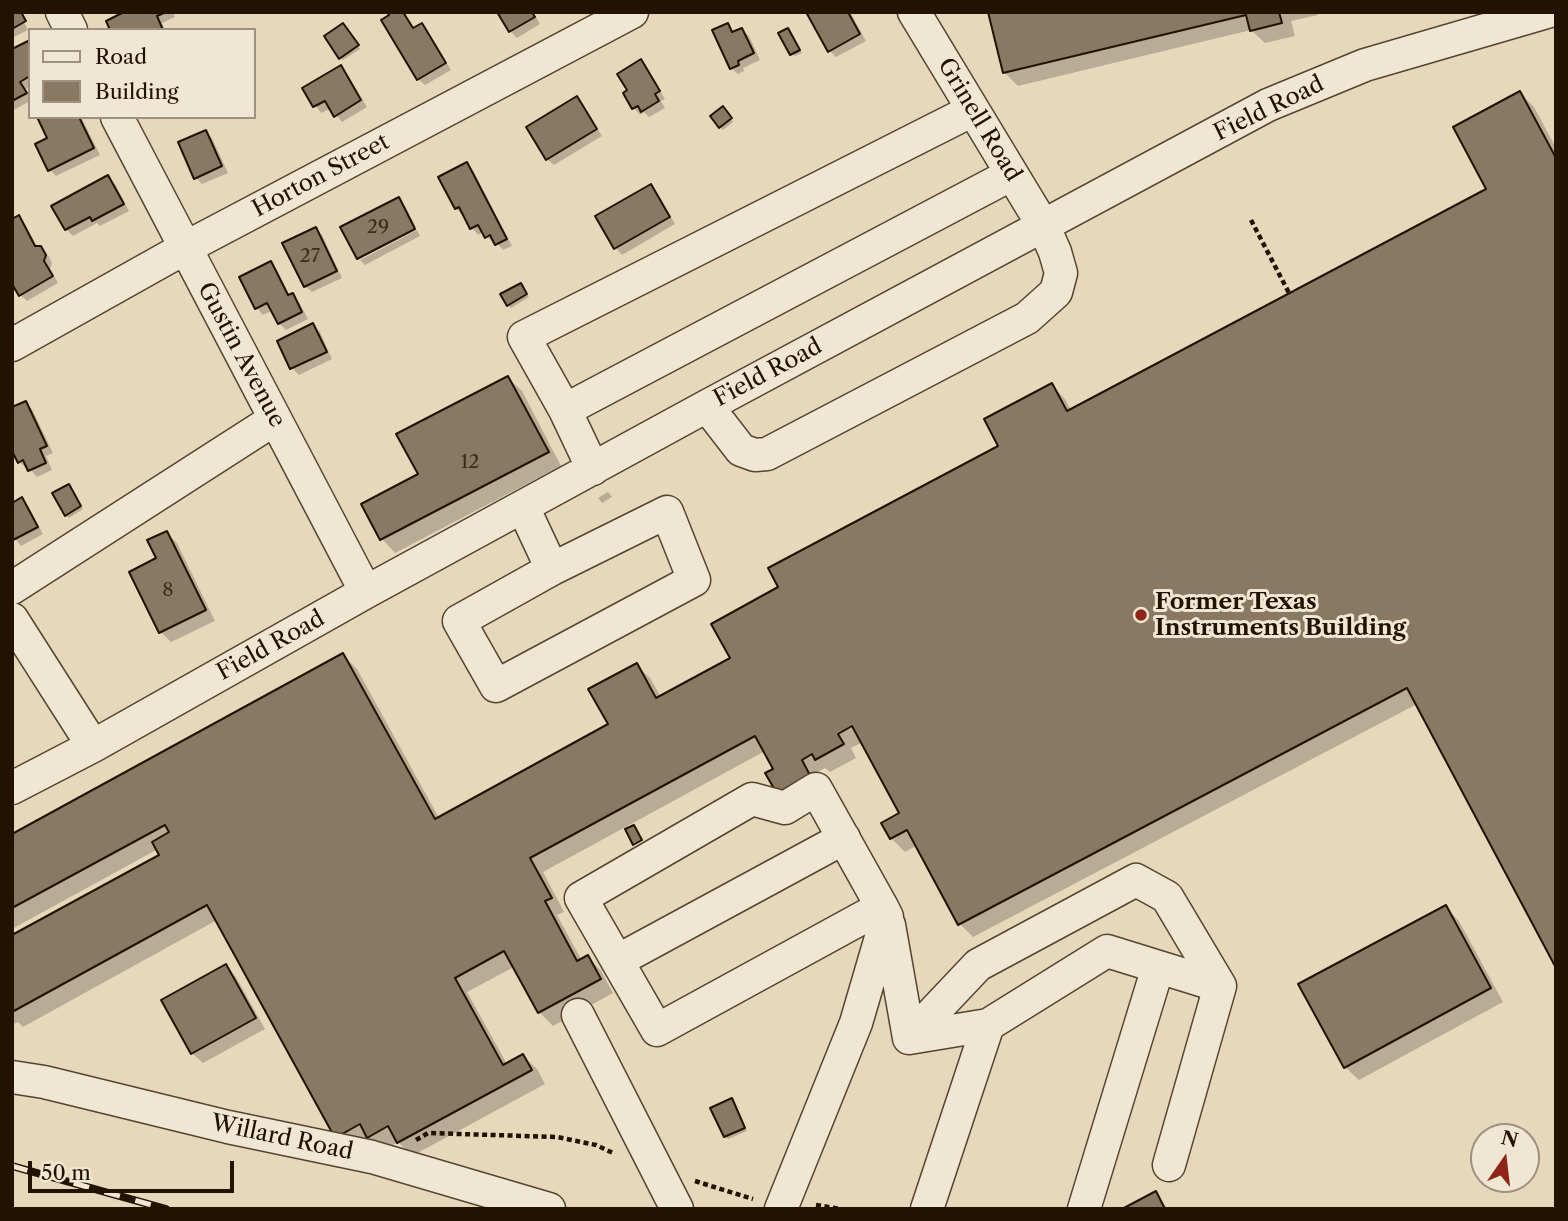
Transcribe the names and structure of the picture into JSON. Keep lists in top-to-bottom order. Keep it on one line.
{"streets":{"street":["Field Road","Grinell Road","Horton Street","Gustin Avenue","Willard Road"]},"crossings":[["Field Road","Grinell Road"],["Field Road","Gustin Avenue"],["Horton Street","Gustin Avenue"]],"places":["Former Texas Instruments Building"],"house_numbers":["29","27","12","8"],"legend":["Road","Building"],"scale_bar":"50 m","north":"top"}
